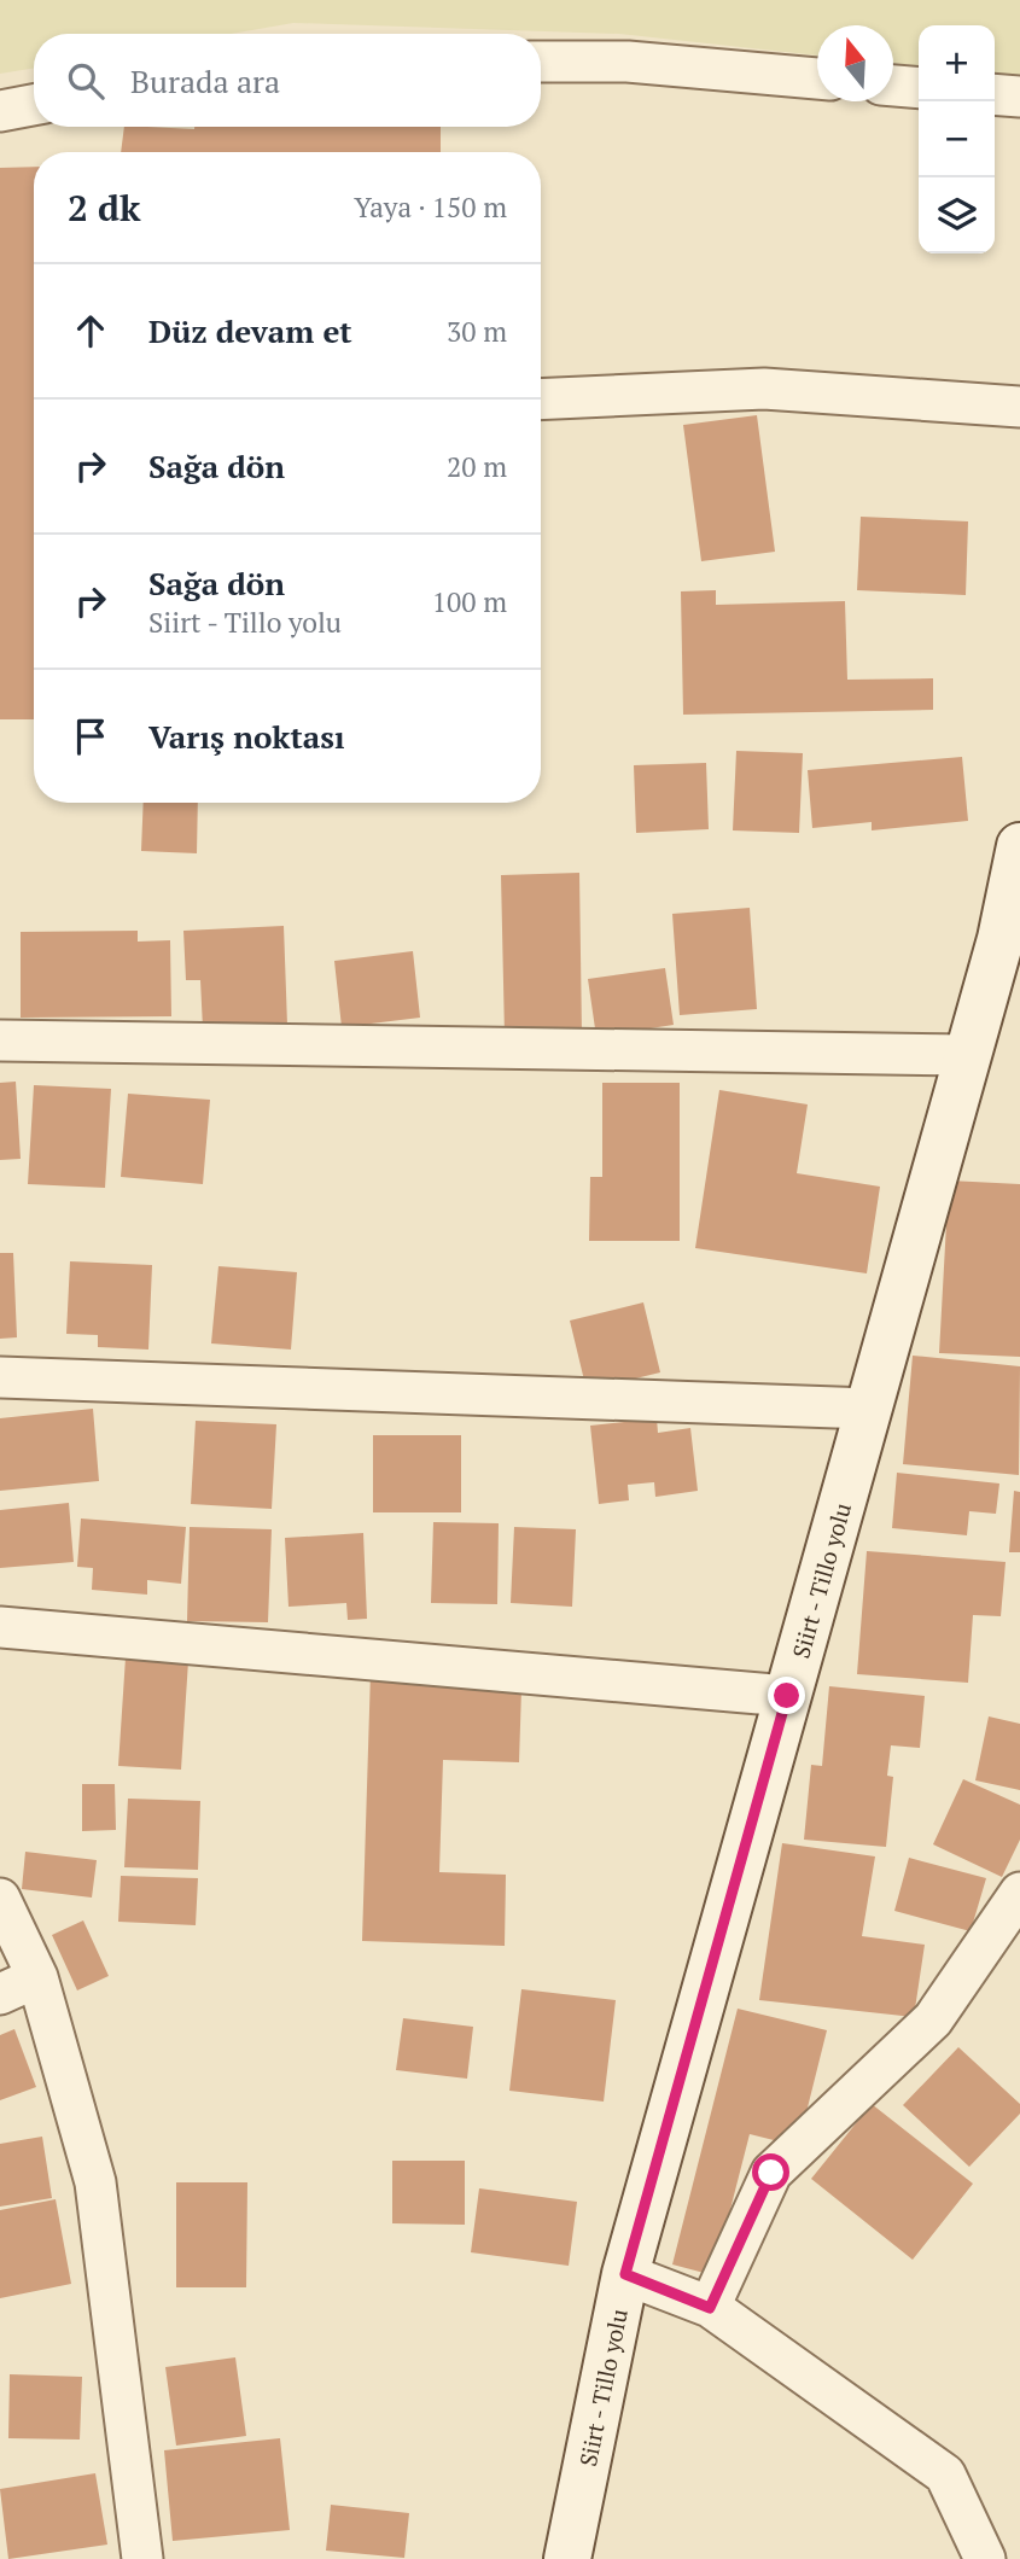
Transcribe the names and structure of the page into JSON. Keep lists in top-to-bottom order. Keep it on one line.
{"streets":{"main road":["Siirt - Tillo yolu"]},"north":"top","page":{"map_buttons":["+","−"],"search":"Burada ara","heading":["2 dk","Yaya · 150 m"],"list":[["Düz devam et","30 m"],["Sağa dön","20 m"],["Sağa dön","Siirt - Tillo yolu","100 m"],"Varış noktası"]}}
